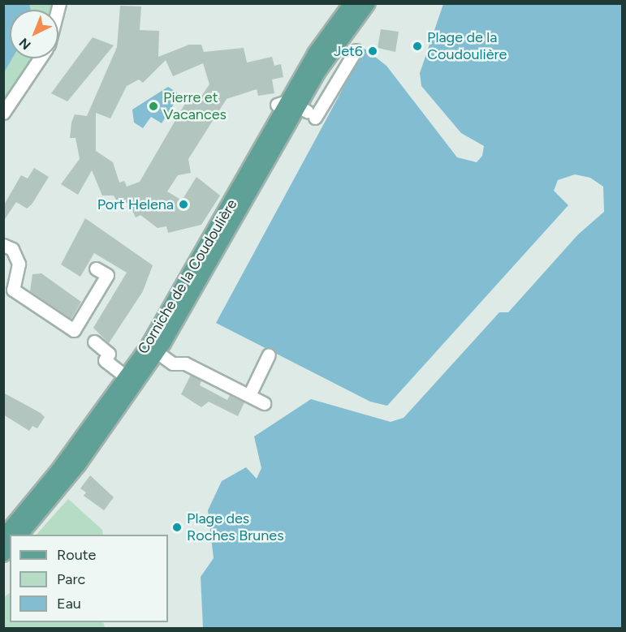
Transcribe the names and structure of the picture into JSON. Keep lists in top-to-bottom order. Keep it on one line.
{"streets":{"main road":["Corniche de la Coudoulière"]},"places":["Plage de la Coudoulière","Jet6","Pierre et Vacances","Port Helena","Plage des Roches Brunes"],"legend":["Route","Parc","Eau"],"north":"bottom left"}
